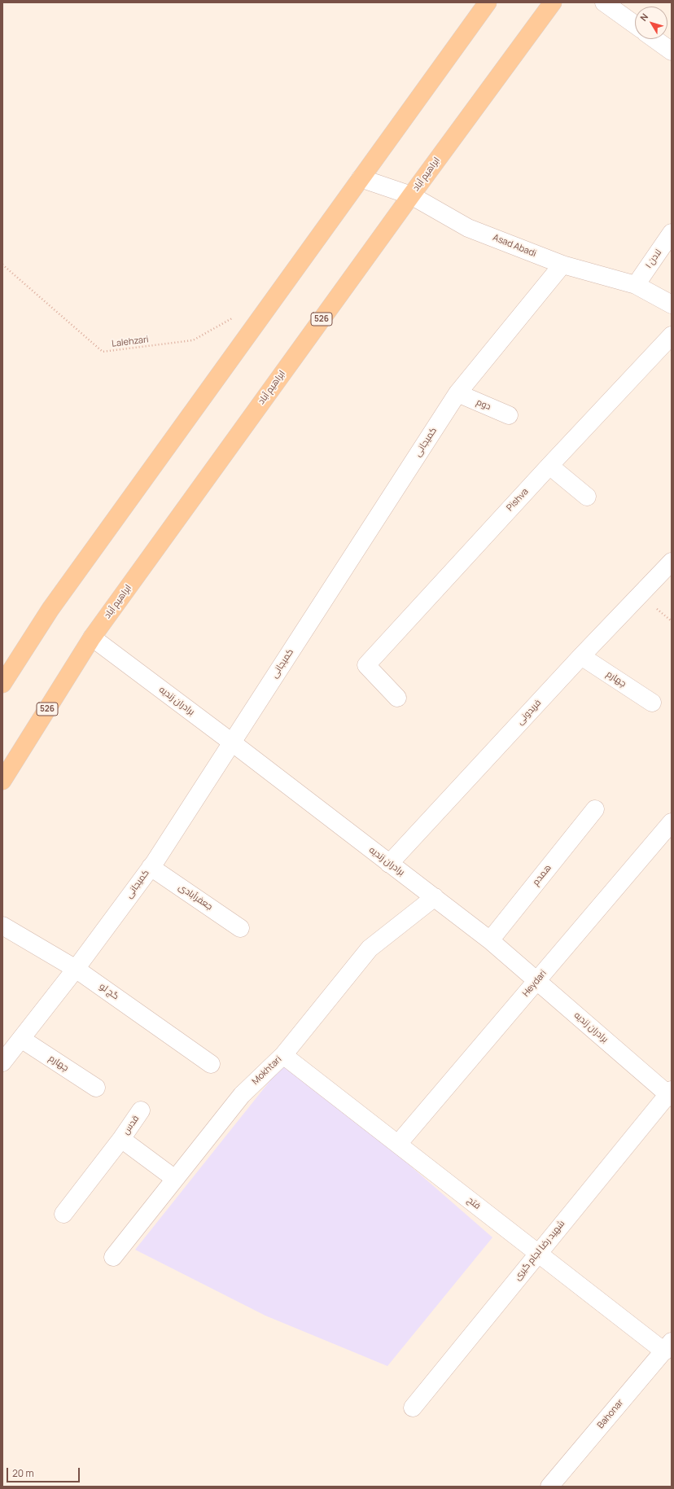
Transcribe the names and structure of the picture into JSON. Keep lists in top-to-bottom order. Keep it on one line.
{"streets":{"main road":["ابراهیم آباد","526"],"street":["Asad Abadi","لادن ۱","دوم","کمیجانی","Pishva","چهارم","برادران زندیه","فریدونی","همدم","جعفرآبادی","Heydari","گچ لو","Mokhtari","قدس","فتح","شهید رضا لجام گیری","Bahonar"],"path":["Lalehzari"]},"crossings":[["ابراهیم آباد","Asad Abadi"],["ابراهیم آباد","برادران زندیه"],["Asad Abadi","لادن ۱"],["Asad Abadi","کمیجانی"],["دوم","کمیجانی"],["کمیجانی","چهارم"],["کمیجانی","برادران زندیه"],["کمیجانی","جعفرآبادی"],["کمیجانی","گچ لو"],["چهارم","فریدونی"],["برادران زندیه","فریدونی"],["برادران زندیه","همدم"],["برادران زندیه","Heydari"],["برادران زندیه","Mokhtari"],["برادران زندیه","شهید رضا لجام گیری"],["Heydari","فتح"],["Mokhtari","فتح"],["فتح","شهید رضا لجام گیری"],["فتح","Bahonar"]],"scale_bar":"20 m","north":"top left"}
